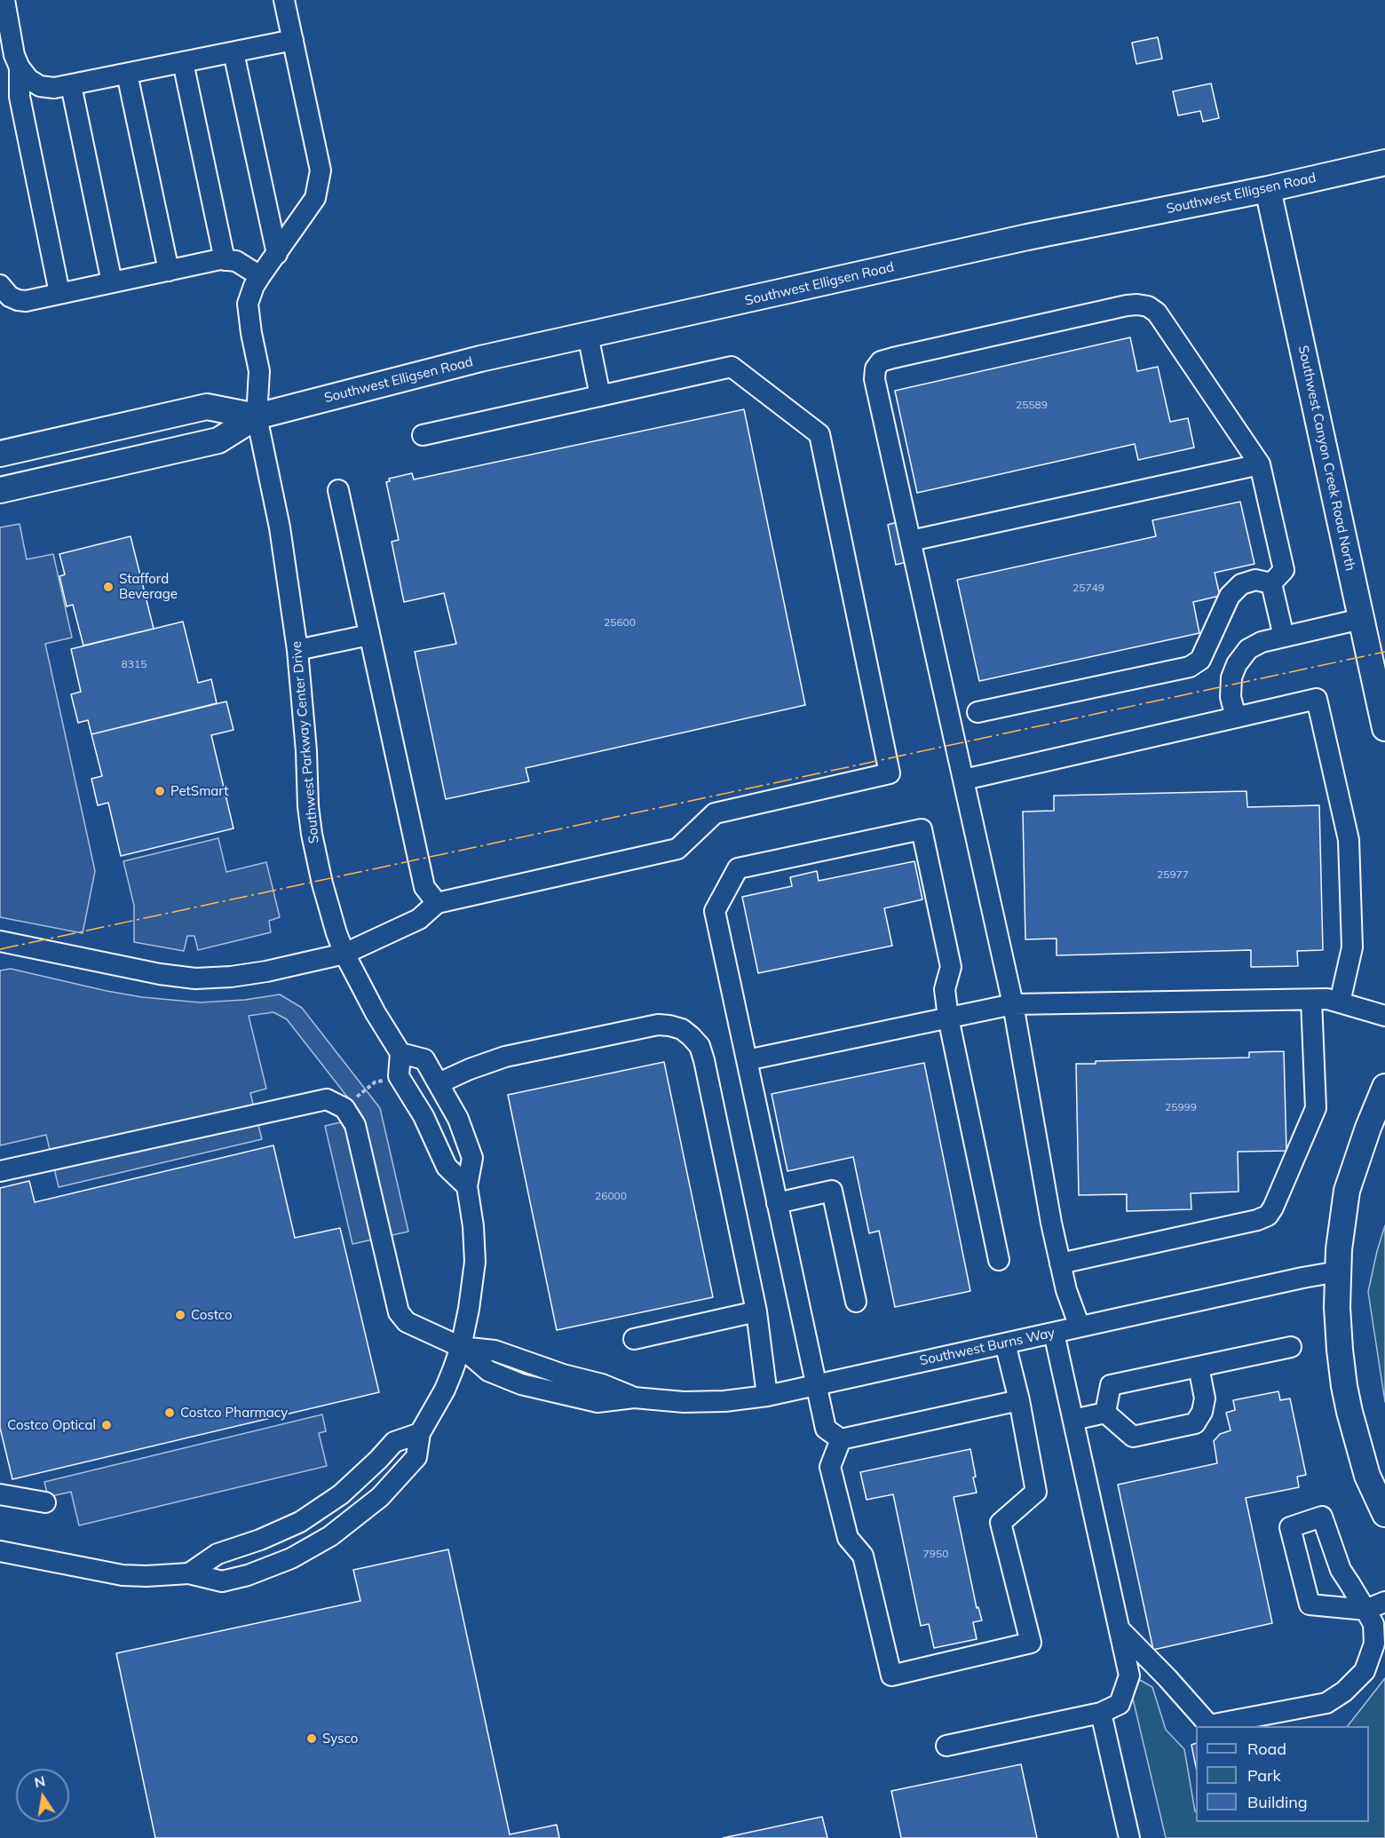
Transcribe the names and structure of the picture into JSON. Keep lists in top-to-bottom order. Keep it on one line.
{"streets":{"main road":["Southwest Elligsen Road","Southwest Canyon Creek Road North"],"street":["Southwest Parkway Center Drive","Southwest Burns Way"]},"crossings":[["Southwest Elligsen Road","Southwest Canyon Creek Road North"],["Southwest Elligsen Road","Southwest Parkway Center Drive"]],"places":["Stafford Beverage","PetSmart","Costco","Costco Pharmacy","Costco Optical","Sysco"],"house_numbers":["25589","25749","25600","8315","25977","25999","26000","7950"],"legend":["Road","Park","Building"],"north":"top"}
